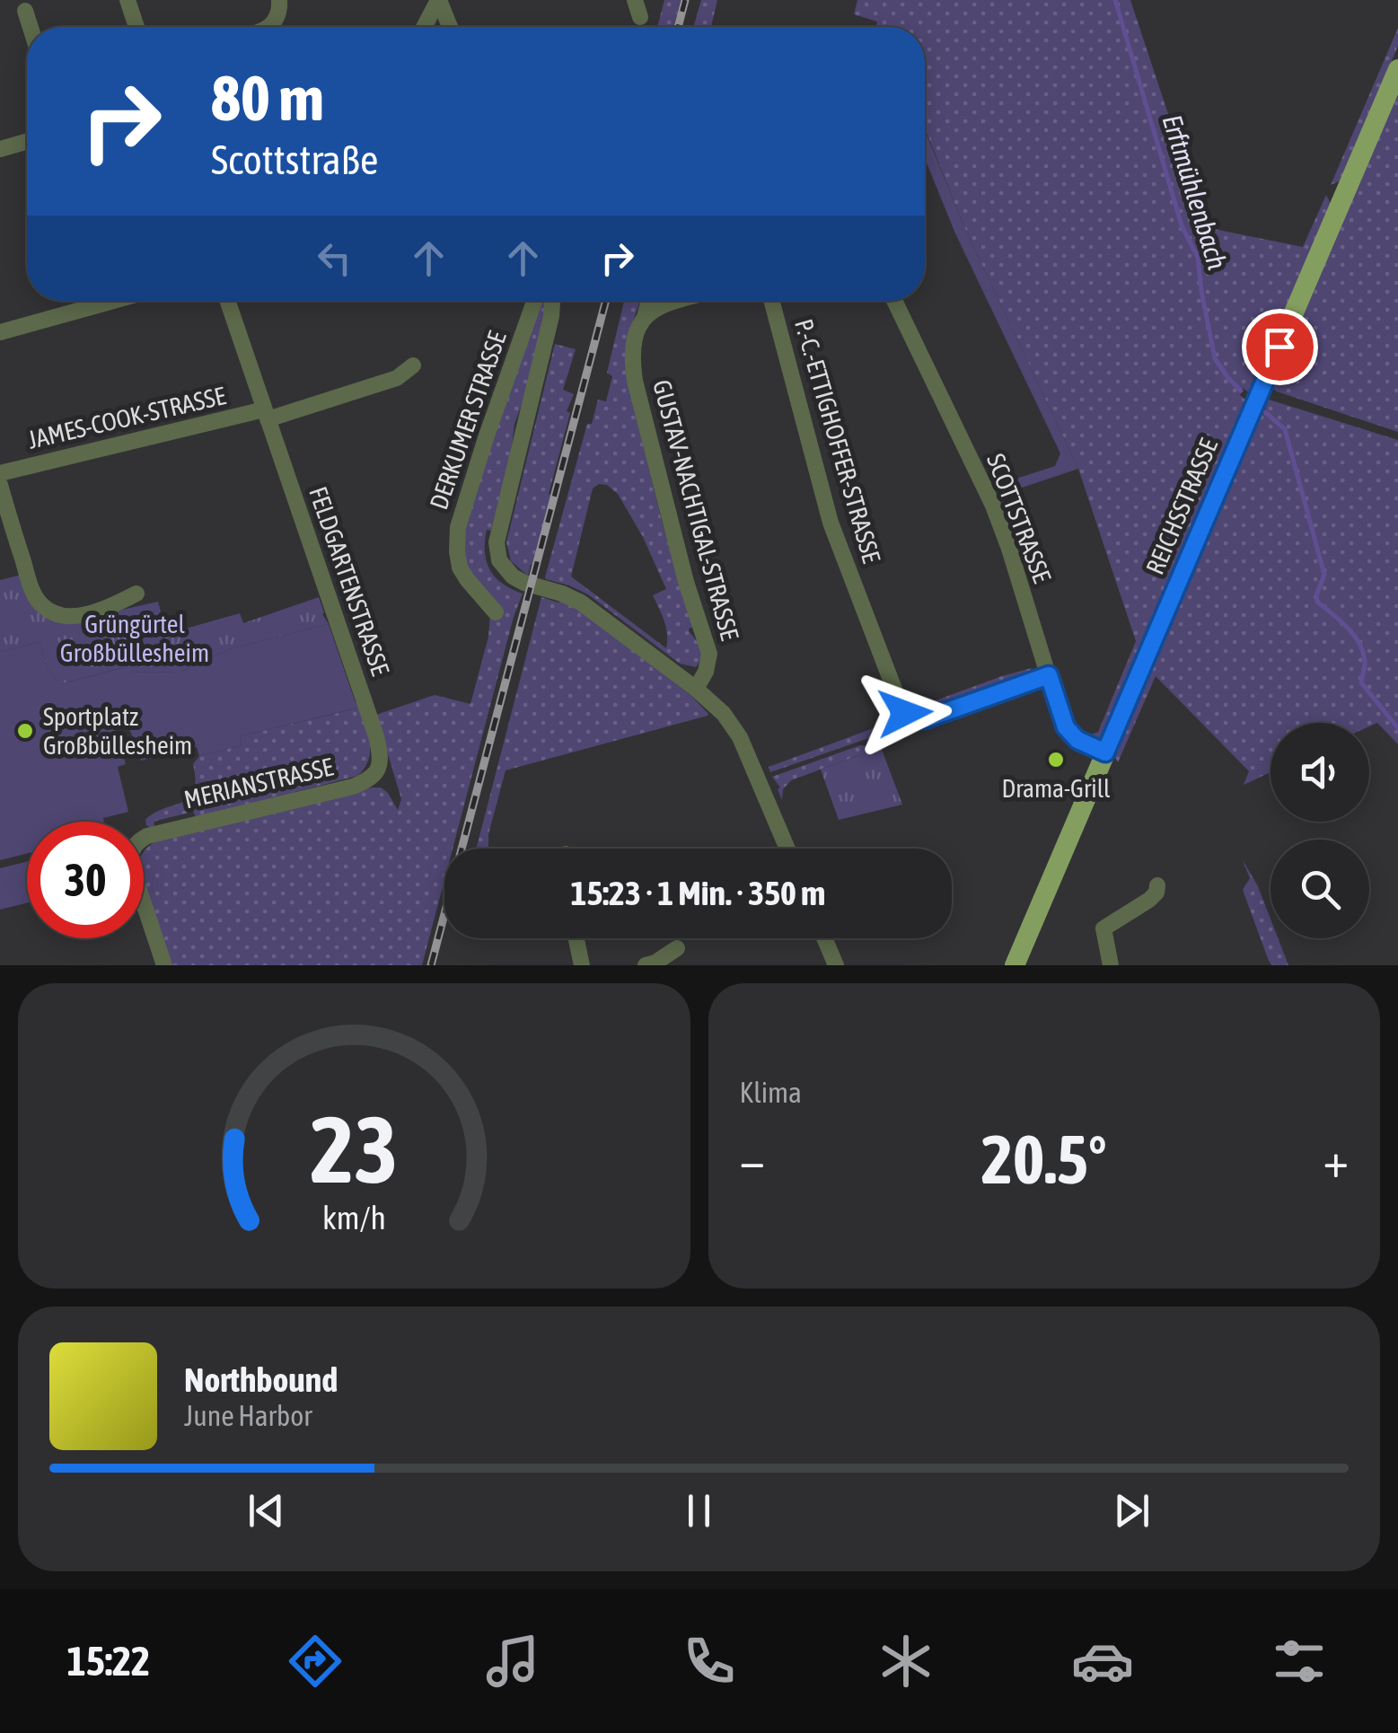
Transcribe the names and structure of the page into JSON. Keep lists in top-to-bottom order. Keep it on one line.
{"streets":{"main road":["REICHSSTRASSE"],"street":["JAMES-COOK-STRASSE","DERKUMER STRASSE","P.-C.-ETTIGHOFFER-STRASSE","GUSTAV-NACHTIGAL-STRASSE","SCOTTSTRASSE","FELDGARTENSTRASSE","MERIANSTRASSE"]},"crossings":[["JAMES-COOK-STRASSE","FELDGARTENSTRASSE"],["P.-C.-ETTIGHOFFER-STRASSE","SCOTTSTRASSE"],["REICHSSTRASSE","SCOTTSTRASSE"],["FELDGARTENSTRASSE","MERIANSTRASSE"]],"water":["Erftmühlenbach"],"parks":["Grüngürtel Großbüllesheim"],"places":["Sportplatz Großbüllesheim","Drama-Grill"],"page":{"turn":["80 m","Scottstraße"],"limit":"30","trip":"15:23 · 1 Min. · 350 m","tile":"Klima","heat":["−","20.5°","+"],"song":["Northbound","June Harbor"],"tabs":"15:22","gauge":["23","km/h"]}}
